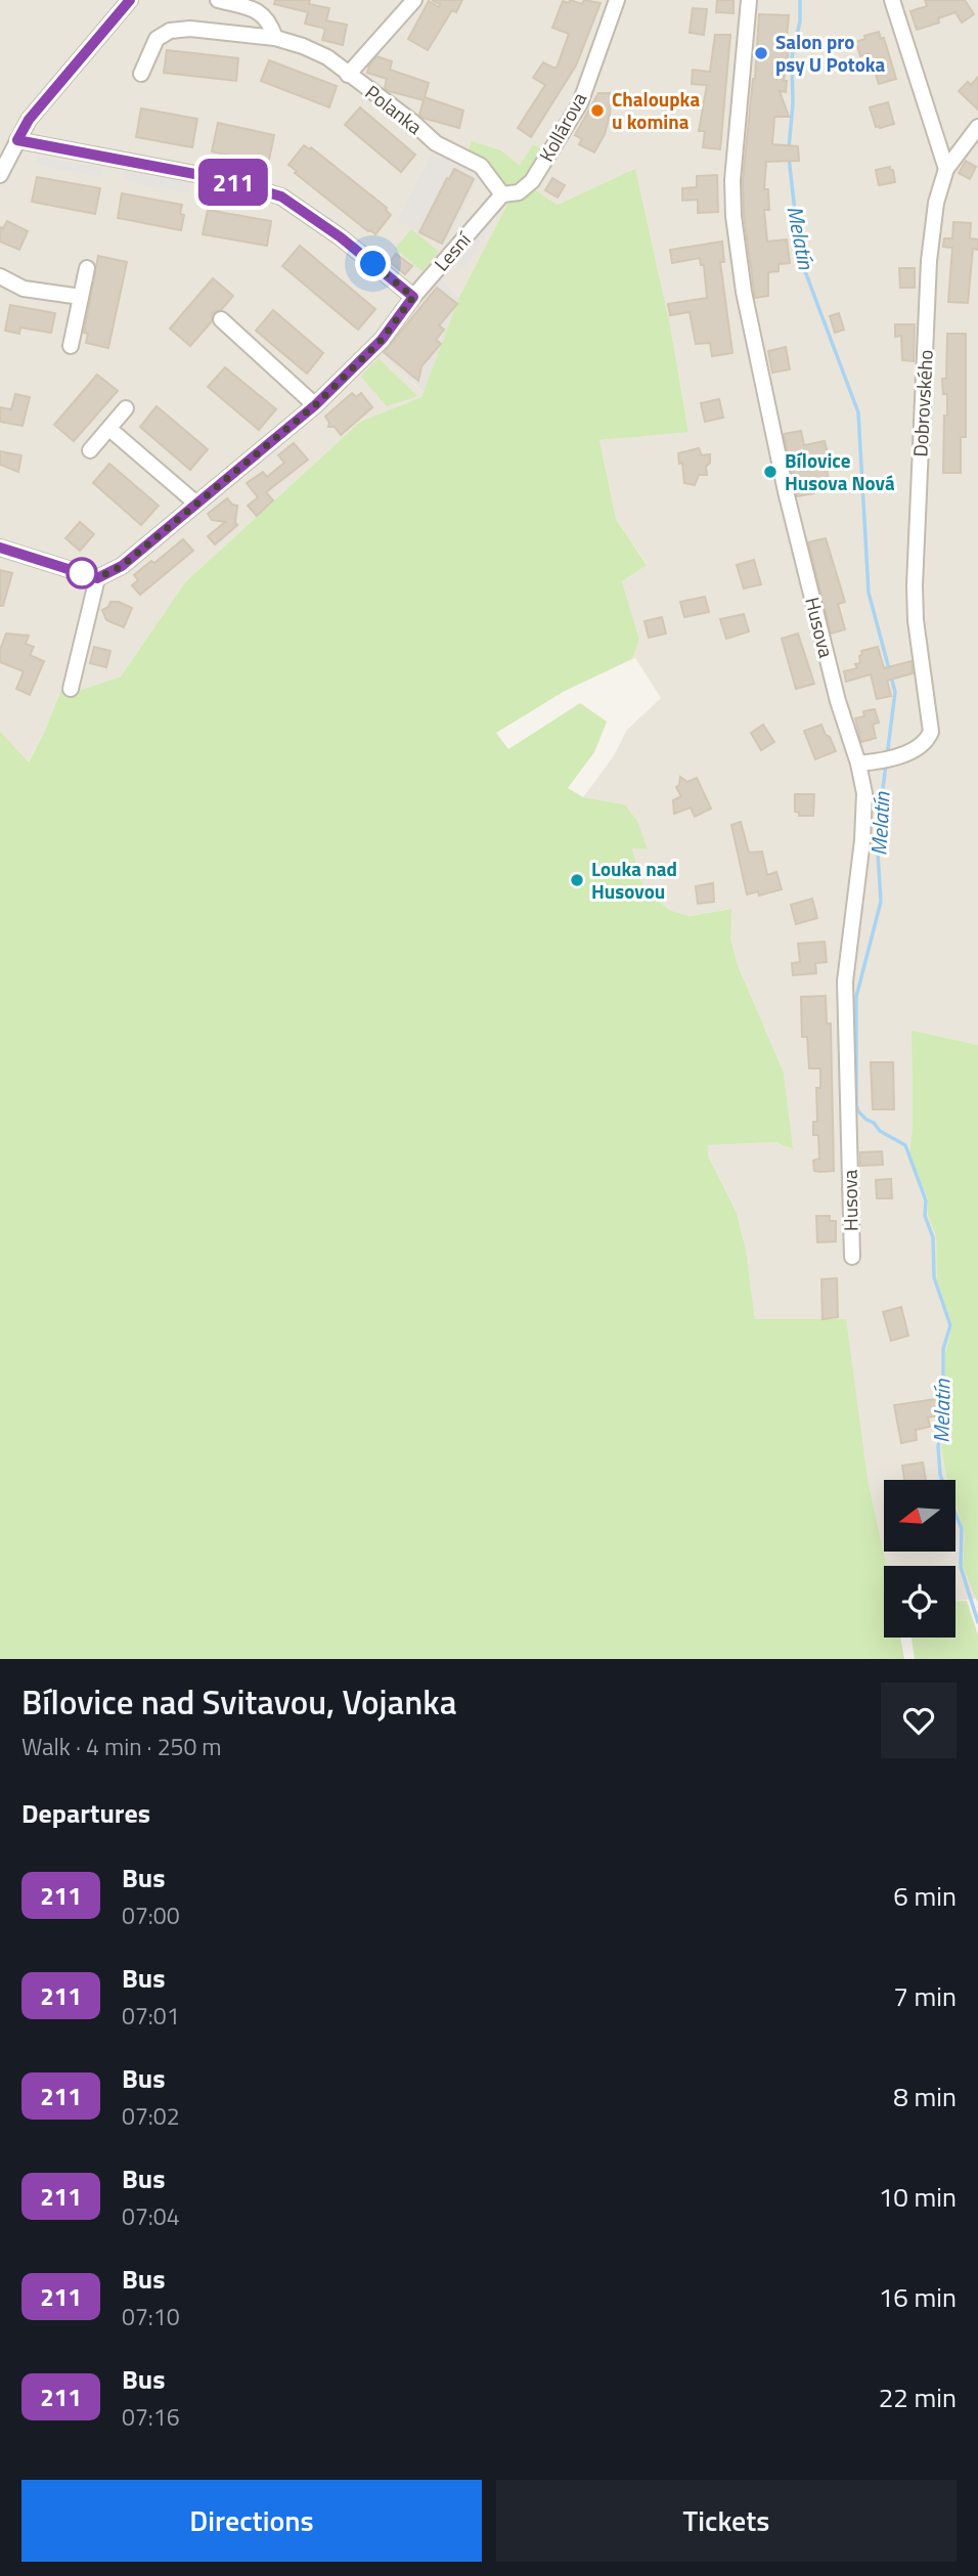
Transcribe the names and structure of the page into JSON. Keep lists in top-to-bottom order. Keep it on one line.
{"streets":{"street":["Polanka","Kollárova","Lesní","Dobrovského","Husova"]},"crossings":[["Polanka","Kollárova"],["Polanka","Lesní"],["Kollárova","Lesní"],["Dobrovského","Husova"]],"water":["Melatín"],"places":["Salon pro psy U Potoka","Chaloupka u komina","Bílovice Husova Nová","Louka nad Husovou"],"lines":["bus line 211"],"north":"left","page":{"on_map":"211","heading":[["Bílovice nad Svitavou, Vojanka","Walk · 4 min · 250 m"],"Departures"],"list":[{"mark":"211","name":"Bus","note":"07:00","value":"6 min"},{"mark":"211","name":"Bus","note":"07:01","value":"7 min"},{"mark":"211","name":"Bus","note":"07:02","value":"8 min"},{"mark":"211","name":"Bus","note":"07:04","value":"10 min"},{"mark":"211","name":"Bus","note":"07:10","value":"16 min"},{"mark":"211","name":"Bus","note":"07:16","value":"22 min"}],"buttons":["Directions","Tickets"]}}
